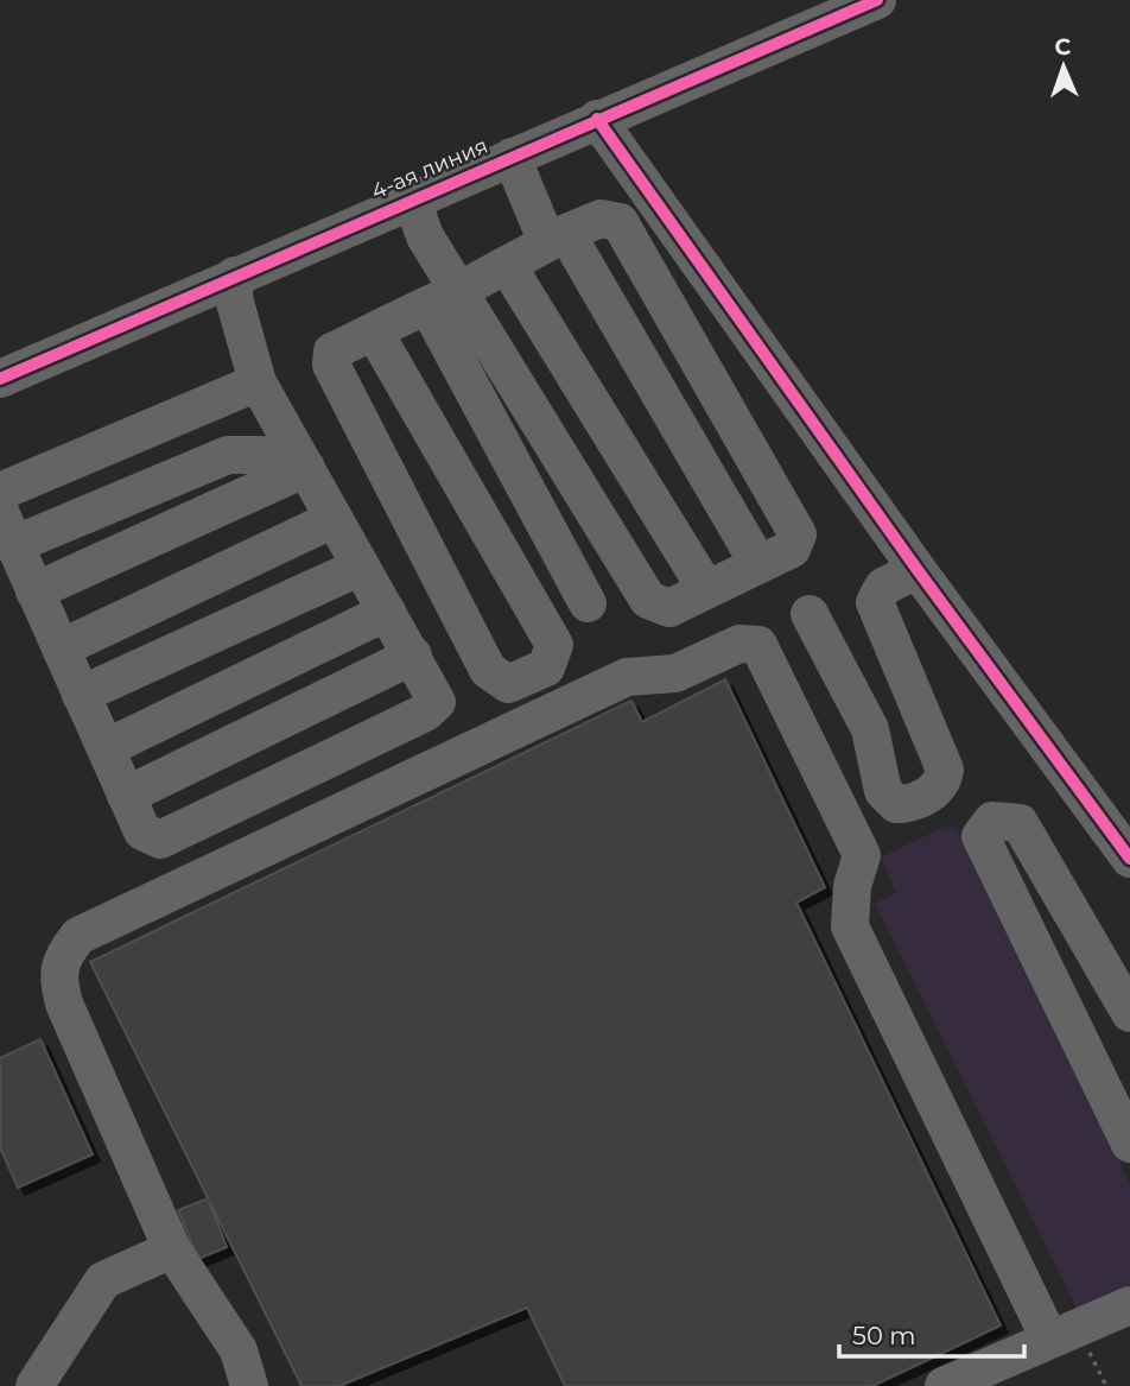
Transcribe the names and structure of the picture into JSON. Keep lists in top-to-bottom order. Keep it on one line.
{"streets":{"street":["4-ая линия"]},"scale_bar":"50 m","north":"top"}
